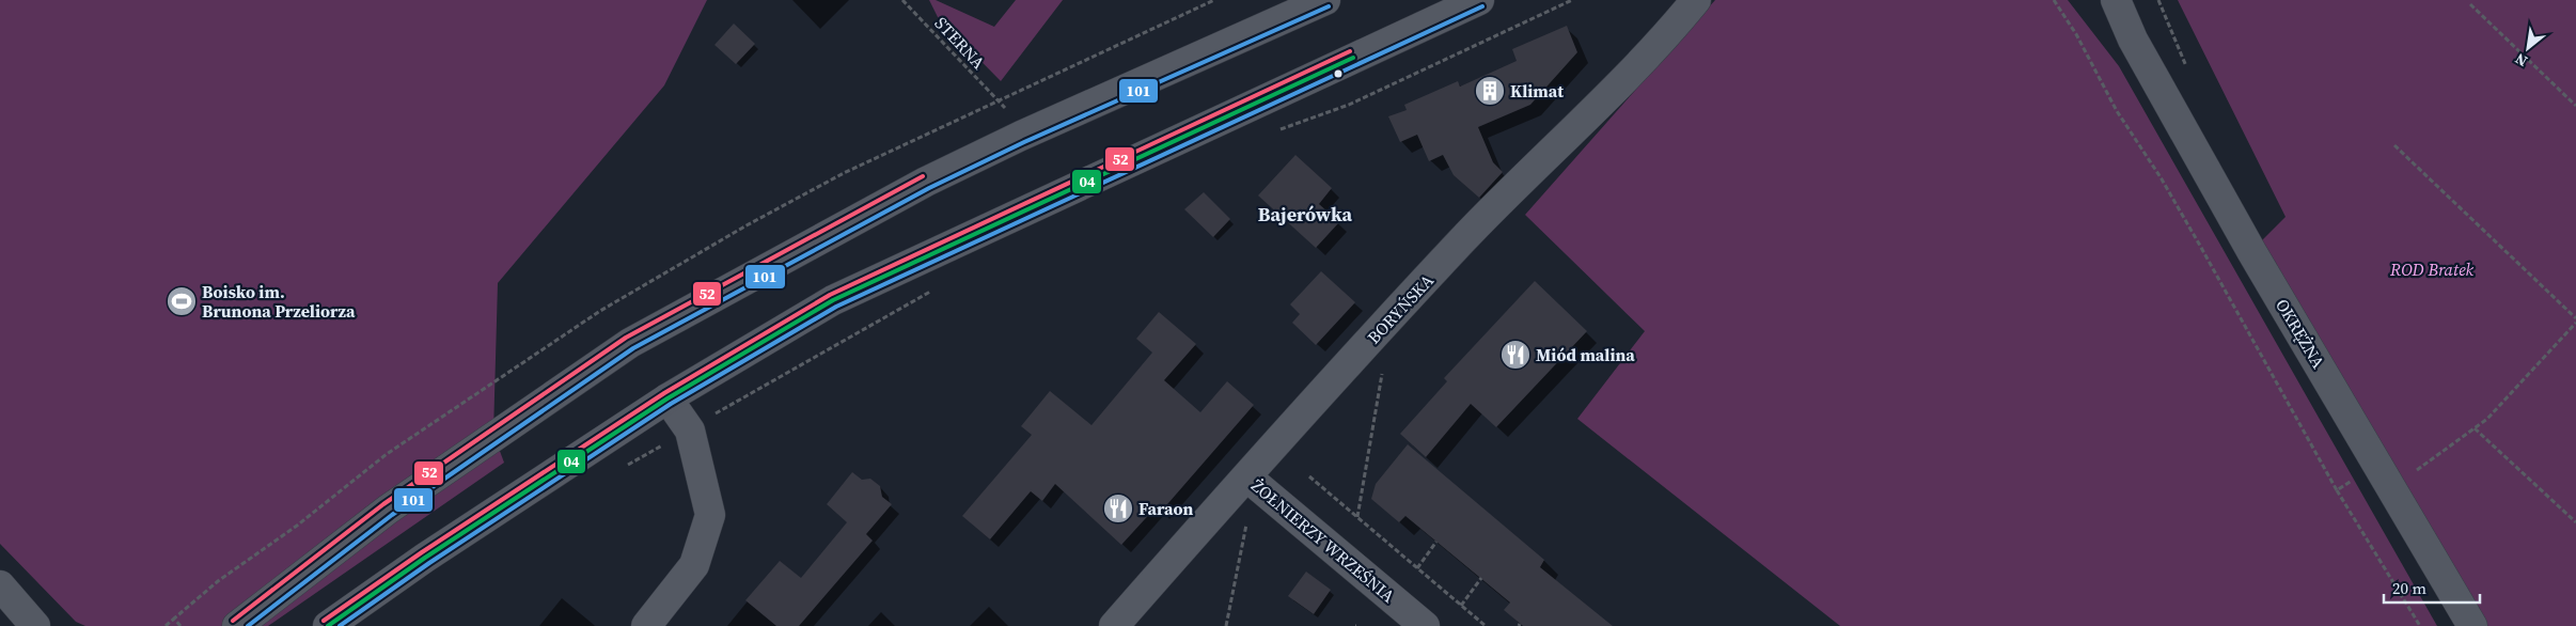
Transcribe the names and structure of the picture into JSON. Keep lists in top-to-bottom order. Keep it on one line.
{"streets":{"street":["BORYŃSKA","OKRĘŻNA","ŻOŁNIERZY WRZEŚNIA"],"path":["STERNA"]},"crossings":[["BORYŃSKA","ŻOŁNIERZY WRZEŚNIA"]],"districts":["Bajerówka"],"parks":["ROD Bratek"],"places":{"building":["Klimat"],"sports":["Boisko im. Brunona Przeliorza"],"restaurant":["Miód malina","Faraon"]},"lines":["transit line 101","transit line 52","transit line 04"],"scale_bar":"20 m","north":"bottom left"}
